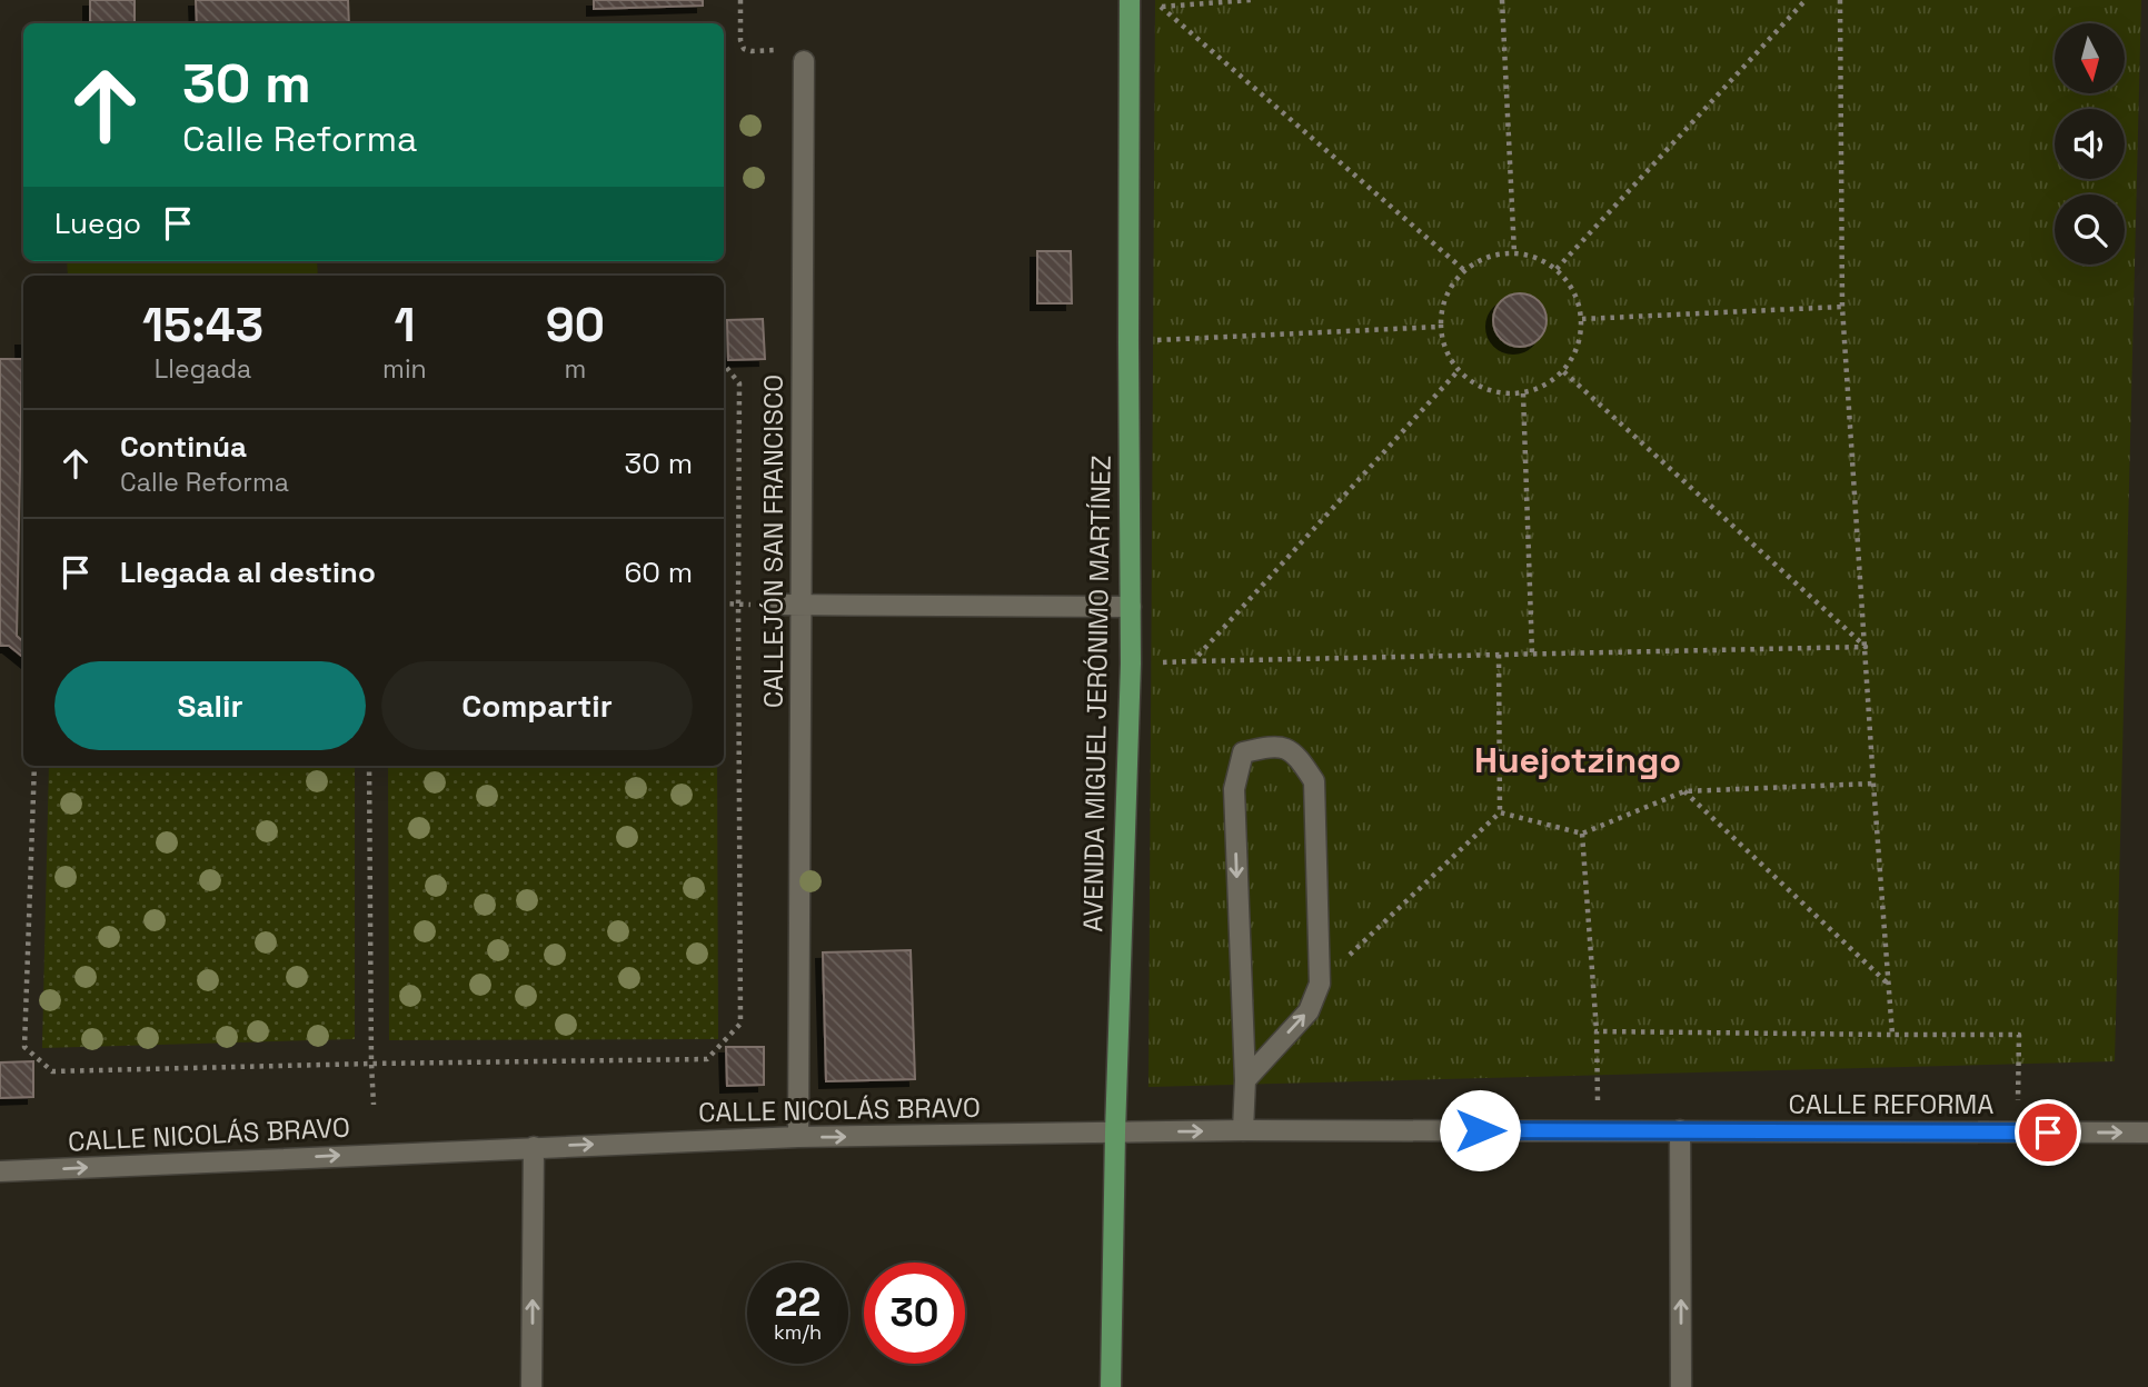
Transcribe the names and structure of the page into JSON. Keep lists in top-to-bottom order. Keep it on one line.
{"streets":{"main road":["AVENIDA MIGUEL JERÓNIMO MARTÍNEZ"],"street":["CALLEJÓN SAN FRANCISCO","CALLE REFORMA","CALLE NICOLÁS BRAVO"]},"crossings":[["CALLEJÓN SAN FRANCISCO","CALLE NICOLÁS BRAVO"],["AVENIDA MIGUEL JERÓNIMO MARTÍNEZ","CALLE NICOLÁS BRAVO"],["CALLE REFORMA","CALLE NICOLÁS BRAVO"]],"one_way":["CALLE NICOLÁS BRAVO"],"districts":["Huejotzingo"],"north":"bottom","page":{"turn":["30 m","Calle Reforma"],"then":"Luego","eta":["15:43","Llegada","1","min","90","m"],"list":[{"name":"Continúa","note":"Calle Reforma","value":"30 m"},{"name":"Llegada al destino","value":"60 m"}],"buttons":["Salir","Compartir"],"speed":"22 km/h","limit":"30"}}
